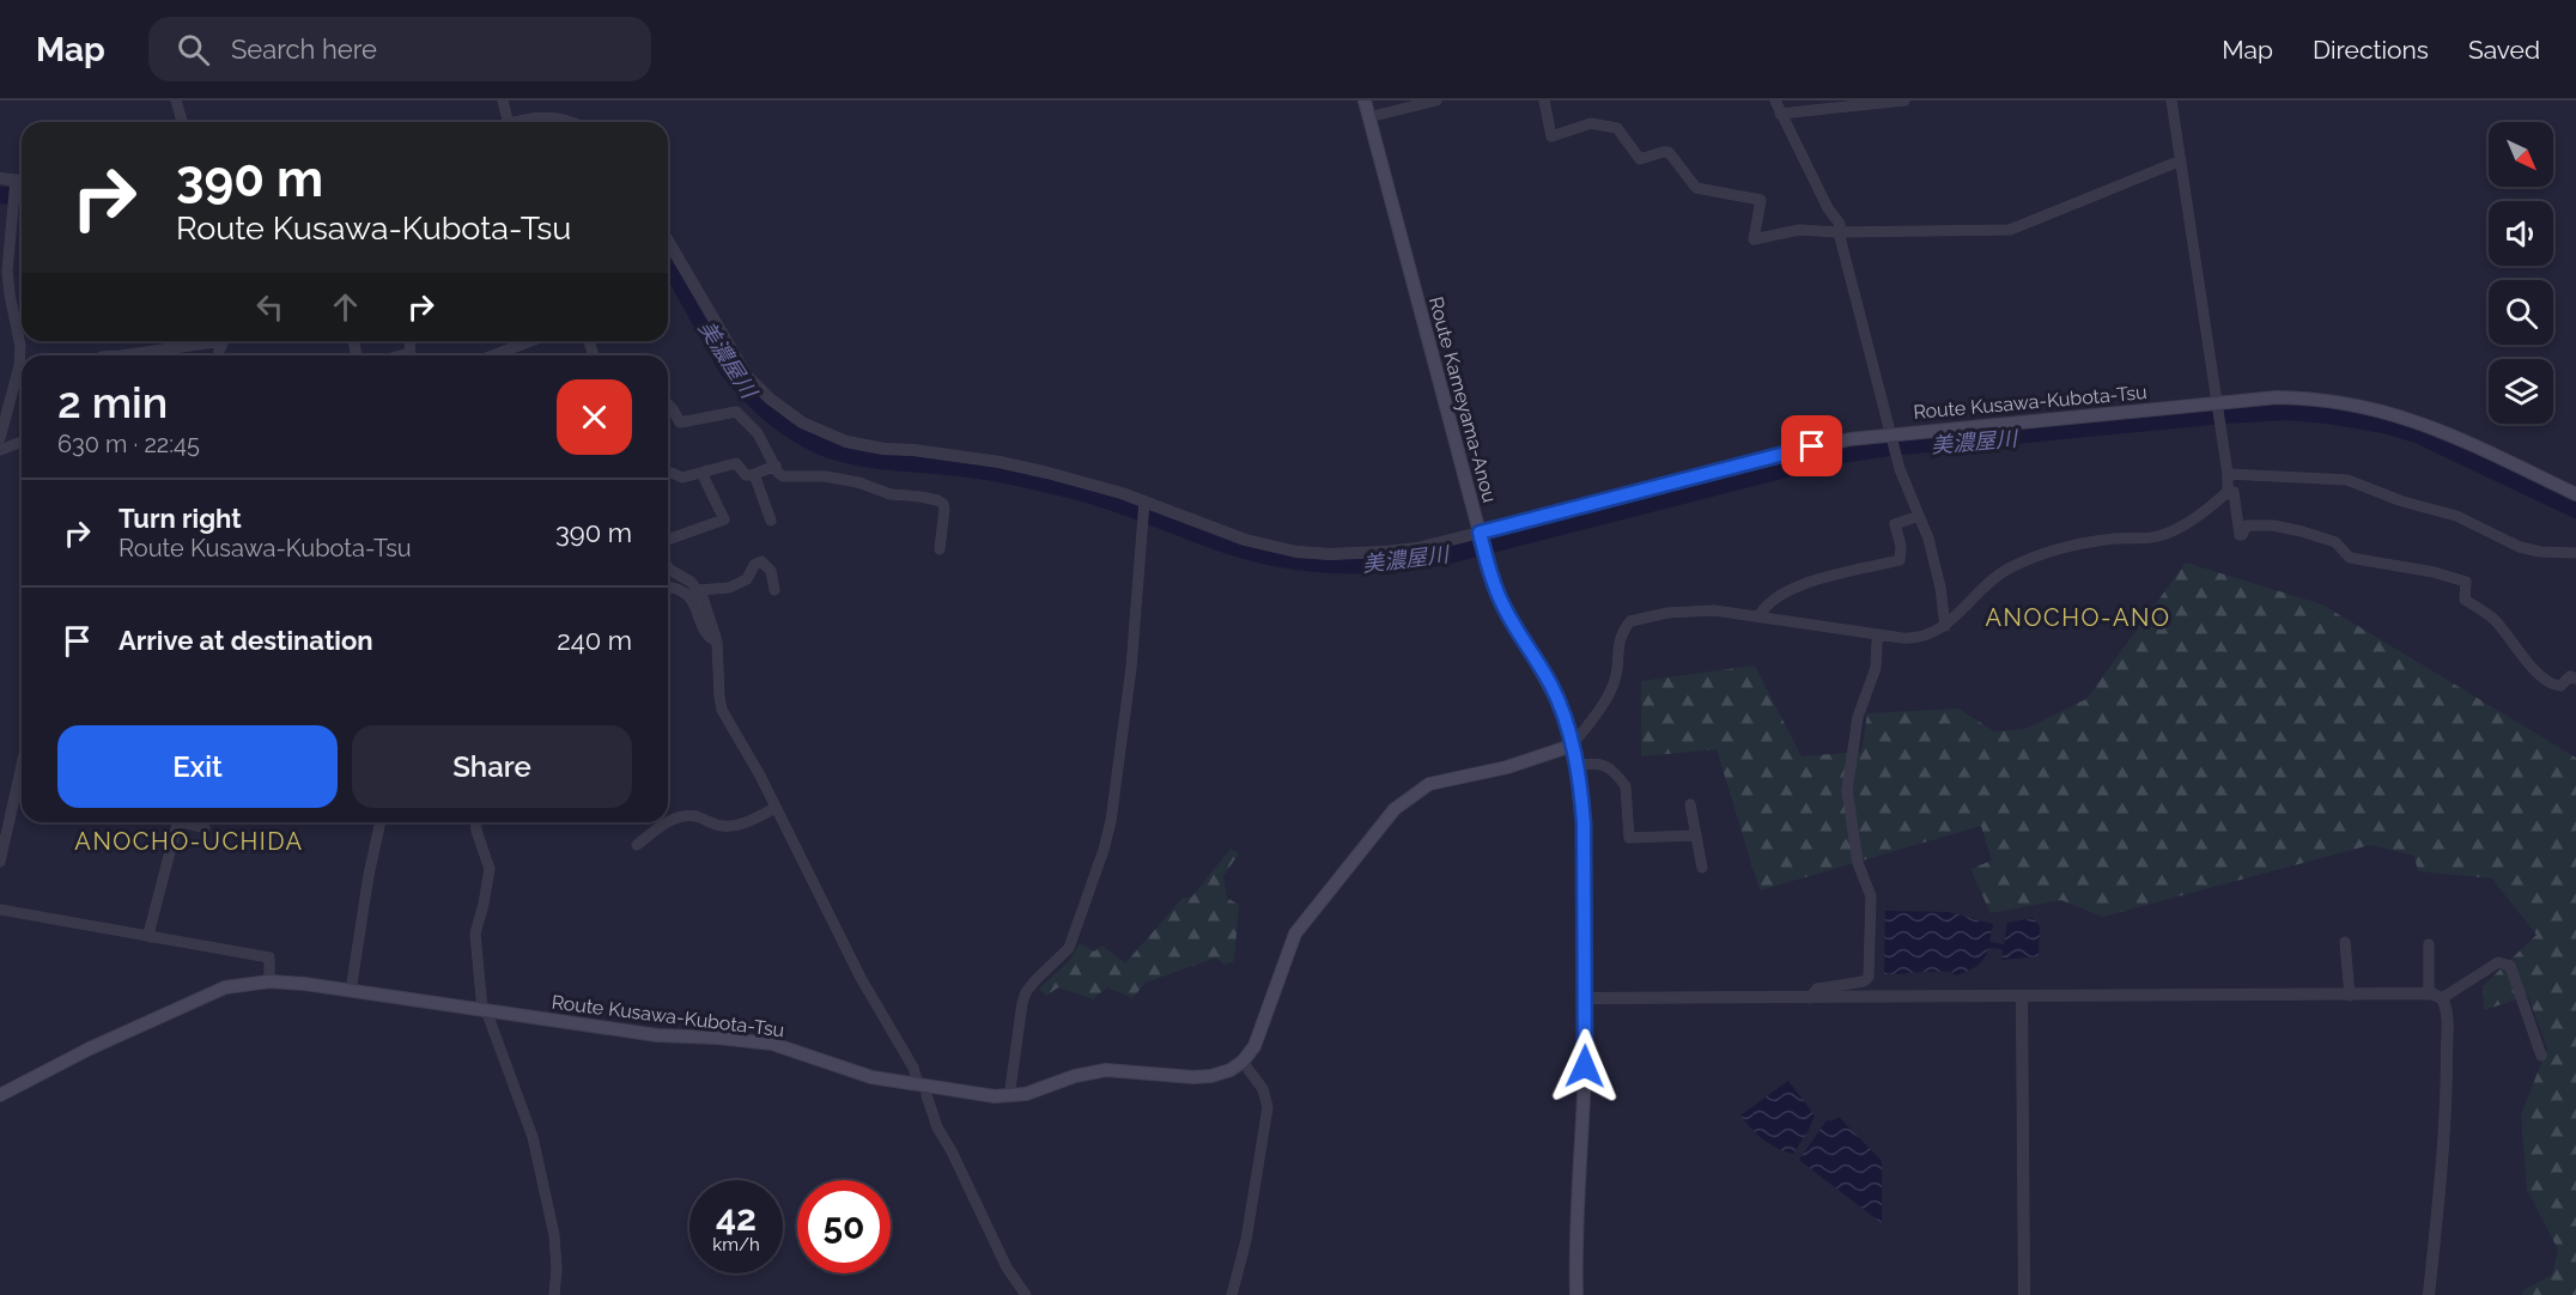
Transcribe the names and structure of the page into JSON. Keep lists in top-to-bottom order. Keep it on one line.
{"streets":{"main road":["Route Kameyama-Anou","Route Kusawa-Kubota-Tsu"]},"crossings":[["Route Kameyama-Anou","Route Kusawa-Kubota-Tsu"]],"districts":["ANOCHO-ANO","ANOCHO-UCHIDA"],"water":["美濃屋川"],"north":"bottom right","page":{"header":"Map","search":"Search here","nav":["Map","Directions","Saved"],"turn":["390 m","Route Kusawa-Kubota-Tsu"],"heading":["2 min","630 m · 22:45"],"list":[{"name":"Turn right","note":"Route Kusawa-Kubota-Tsu","value":"390 m"},{"name":"Arrive at destination","value":"240 m"}],"buttons":["Exit","Share"],"speed":"42 km/h","limit":"50"}}
